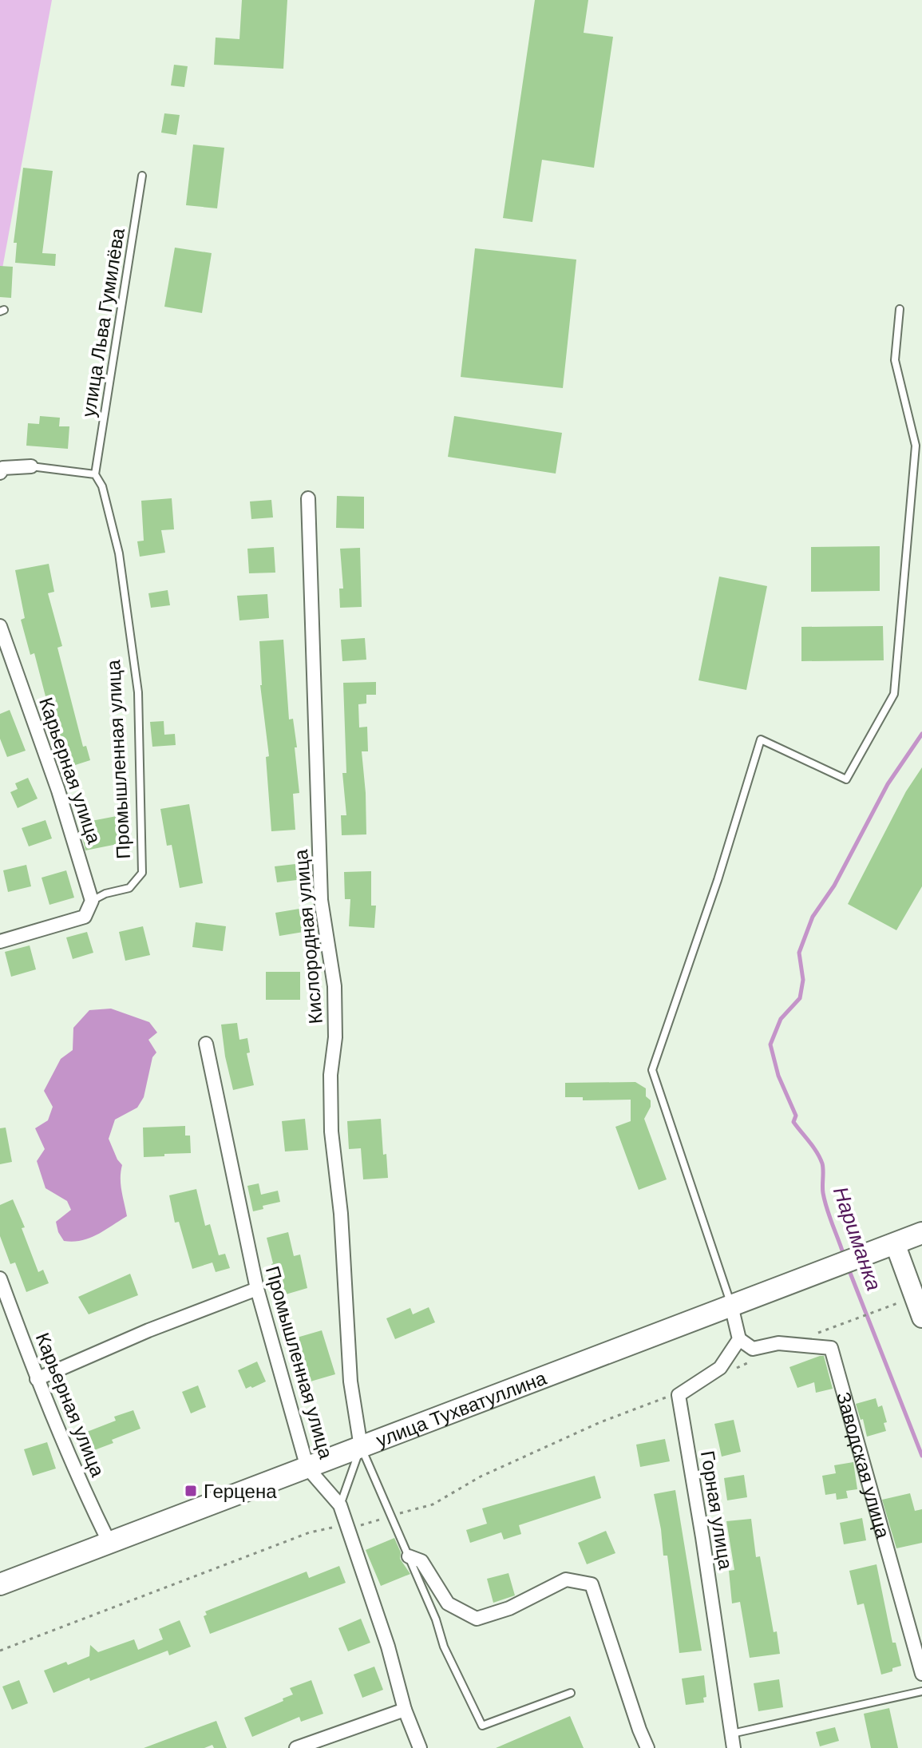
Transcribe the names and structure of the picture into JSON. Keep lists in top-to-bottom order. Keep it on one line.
{"streets":{"main road":["улица Тухватуллина"],"street":["Промышленная улица","Карьерная улица","Кислородная улица","Заводская улица","Горная улица"],"lane":["улица Льва Гумилёва"]},"crossings":[["улица Льва Гумилёва","Промышленная улица"],["Промышленная улица","Карьерная улица"],["Промышленная улица","улица Тухватуллина"],["Карьерная улица","улица Тухватуллина"],["Кислородная улица","улица Тухватуллина"]],"water":["Нариманка"],"places":{"transit":["Герцена"]}}
